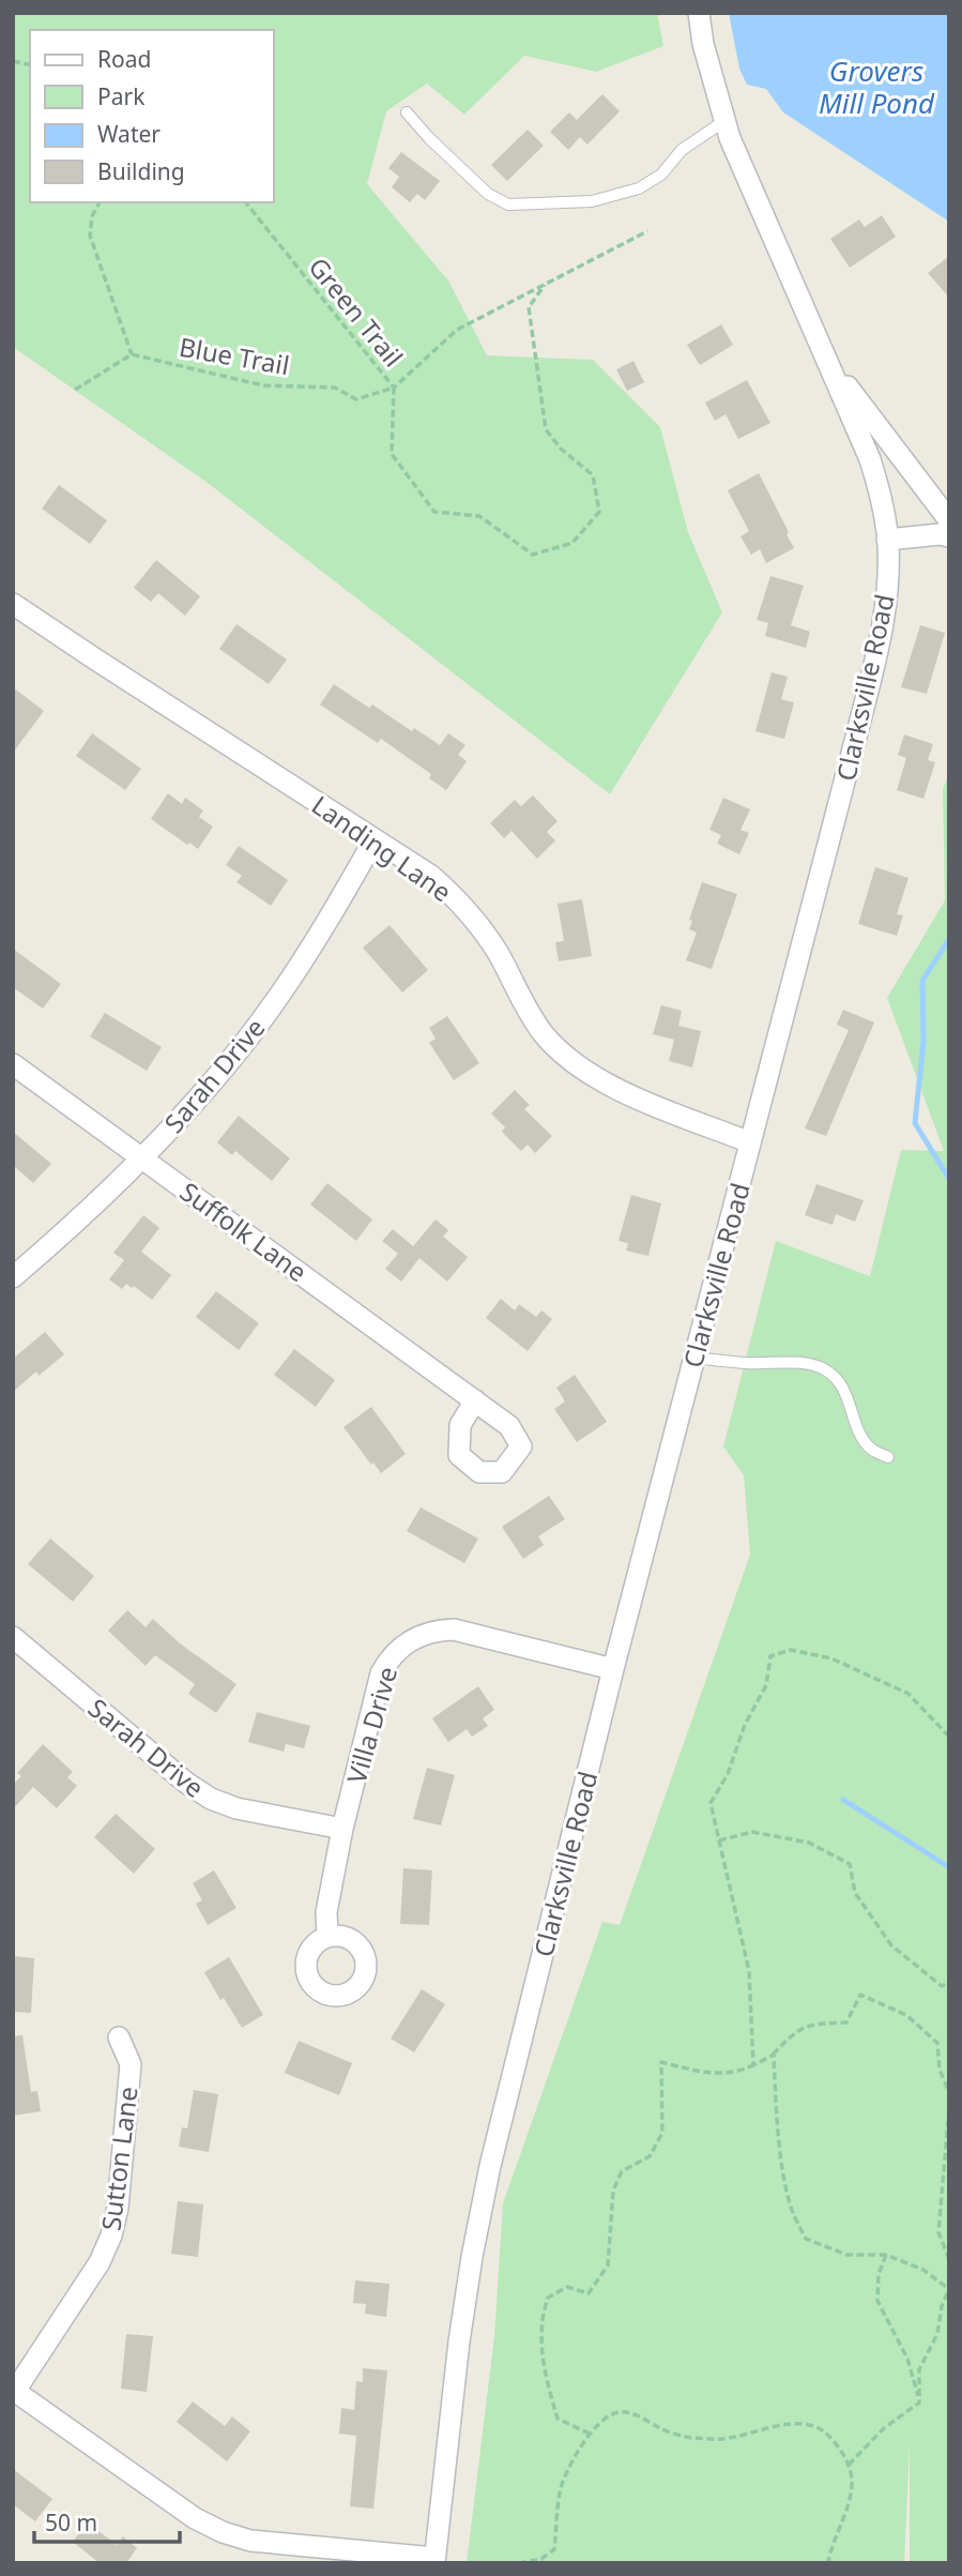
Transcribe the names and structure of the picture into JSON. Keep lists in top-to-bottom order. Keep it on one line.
{"streets":{"street":["Clarksville Road","Landing Lane","Sarah Drive","Suffolk Lane","Villa Drive","Sutton Lane"],"path":["Green Trail","Blue Trail"]},"crossings":[["Green Trail","Blue Trail"],["Clarksville Road","Landing Lane"],["Clarksville Road","Villa Drive"],["Landing Lane","Sarah Drive"],["Sarah Drive","Suffolk Lane"],["Sarah Drive","Villa Drive"]],"water":["Grovers Mill Pond"],"legend":["Road","Park","Water","Building"],"scale_bar":"50 m"}
